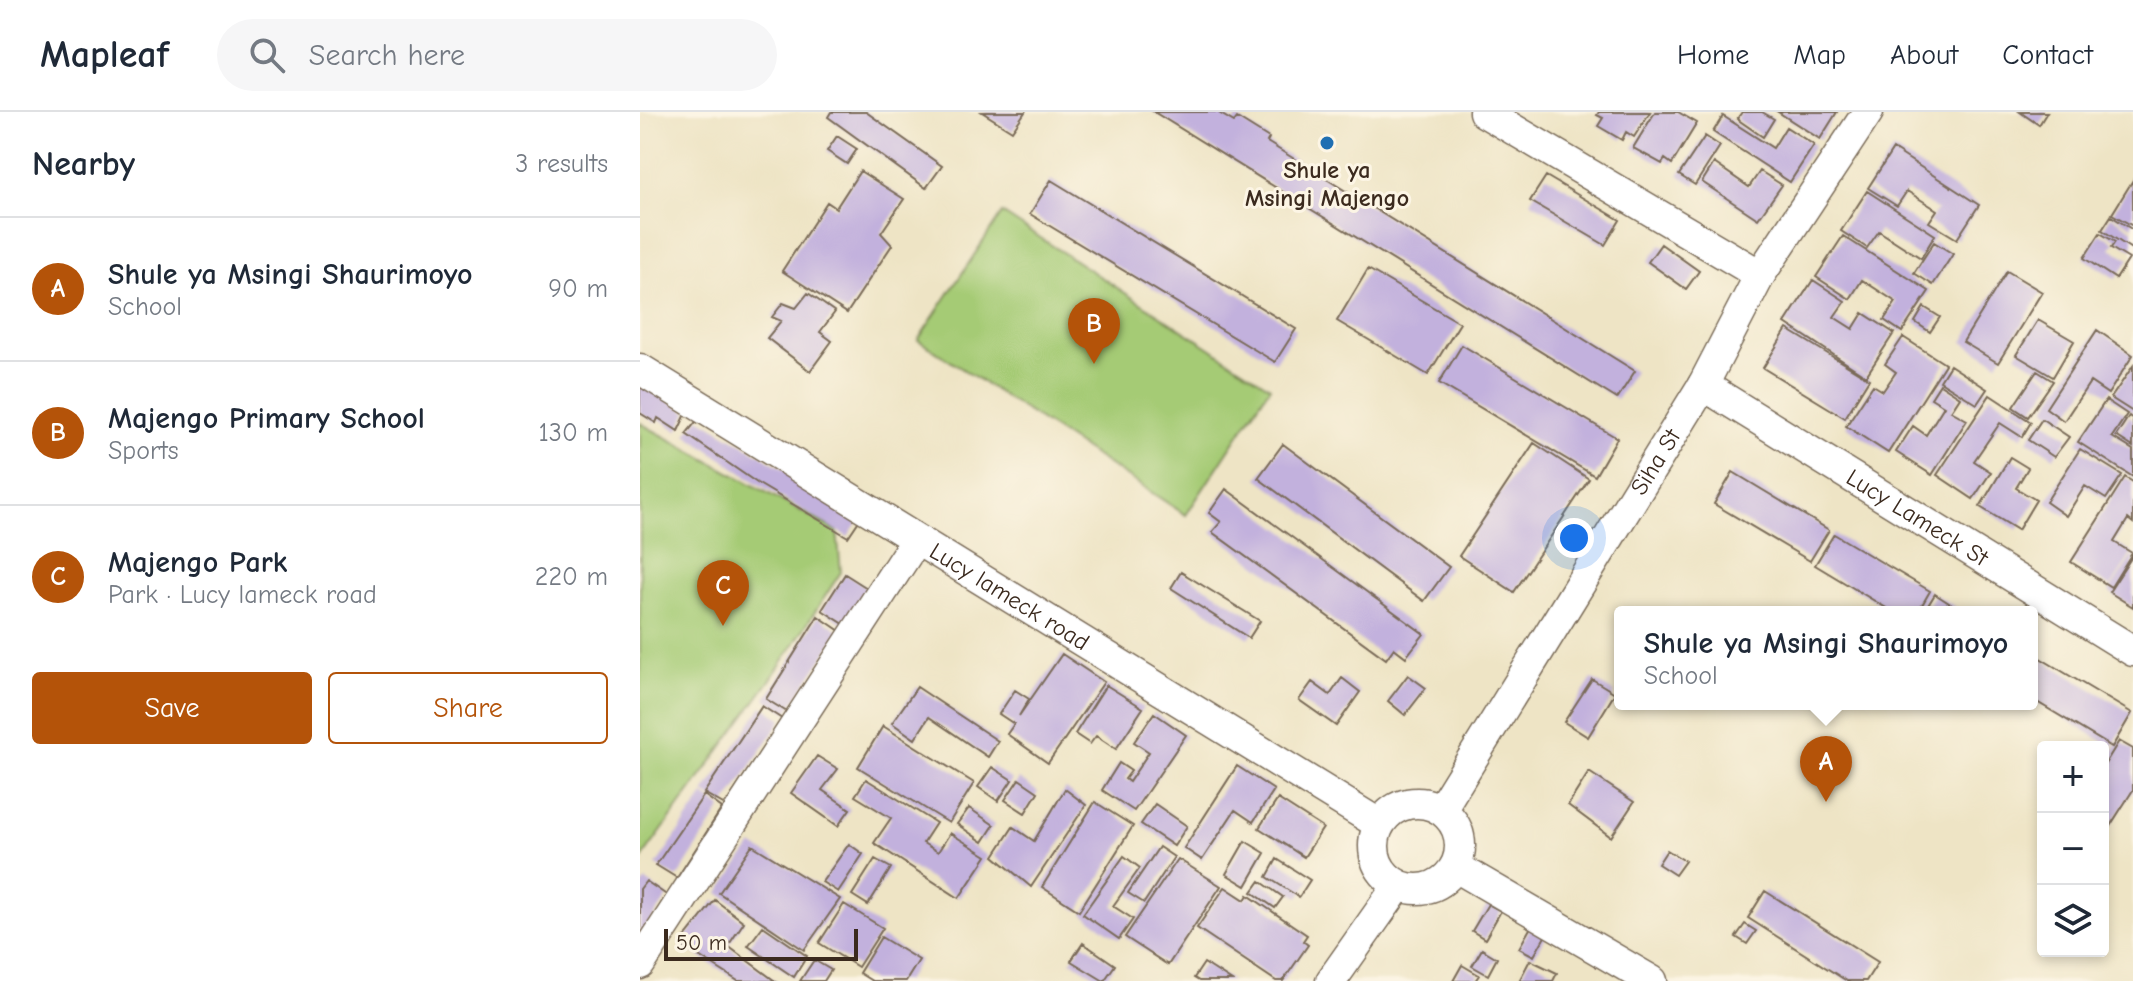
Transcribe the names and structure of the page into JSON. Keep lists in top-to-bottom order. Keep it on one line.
{"streets":{"street":["Siha St","Lucy Lameck St","Lucy lameck road"]},"crossings":[["Siha St","Lucy Lameck St"],["Siha St","Lucy lameck road"]],"places":["Shule ya Msingi Majengo"],"scale_bar":"50 m","page":{"header":"Mapleaf","search":"Search here","nav":["Home","Map","About","Contact"],"heading":["Nearby","3 results"],"list":[{"mark":"A","name":"Shule ya Msingi Shaurimoyo","note":"School","value":"90 m"},{"mark":"B","name":"Majengo Primary School","note":"Sports","value":"130 m"},{"mark":"C","name":"Majengo Park","note":"Park · Lucy lameck road","value":"220 m"}],"pins":["B","C","A"],"popup":["Shule ya Msingi Shaurimoyo","School"],"buttons":["Save","Share"],"map_buttons":["+","−"],"scale":"50 m"}}
